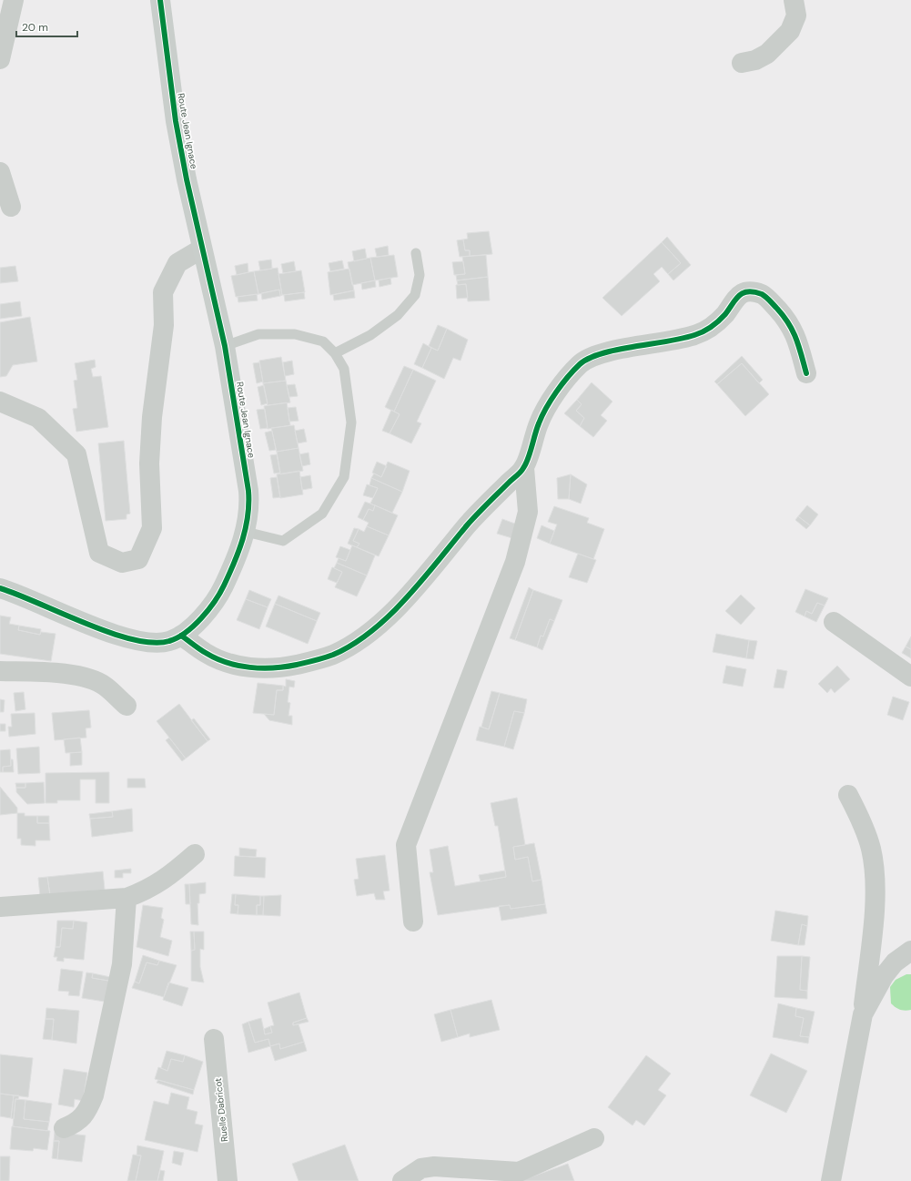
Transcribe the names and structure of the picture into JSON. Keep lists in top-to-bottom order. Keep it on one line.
{"streets":{"street":["Route Jean Ignace","Ruelle Dabricot"]},"scale_bar":"20 m"}
